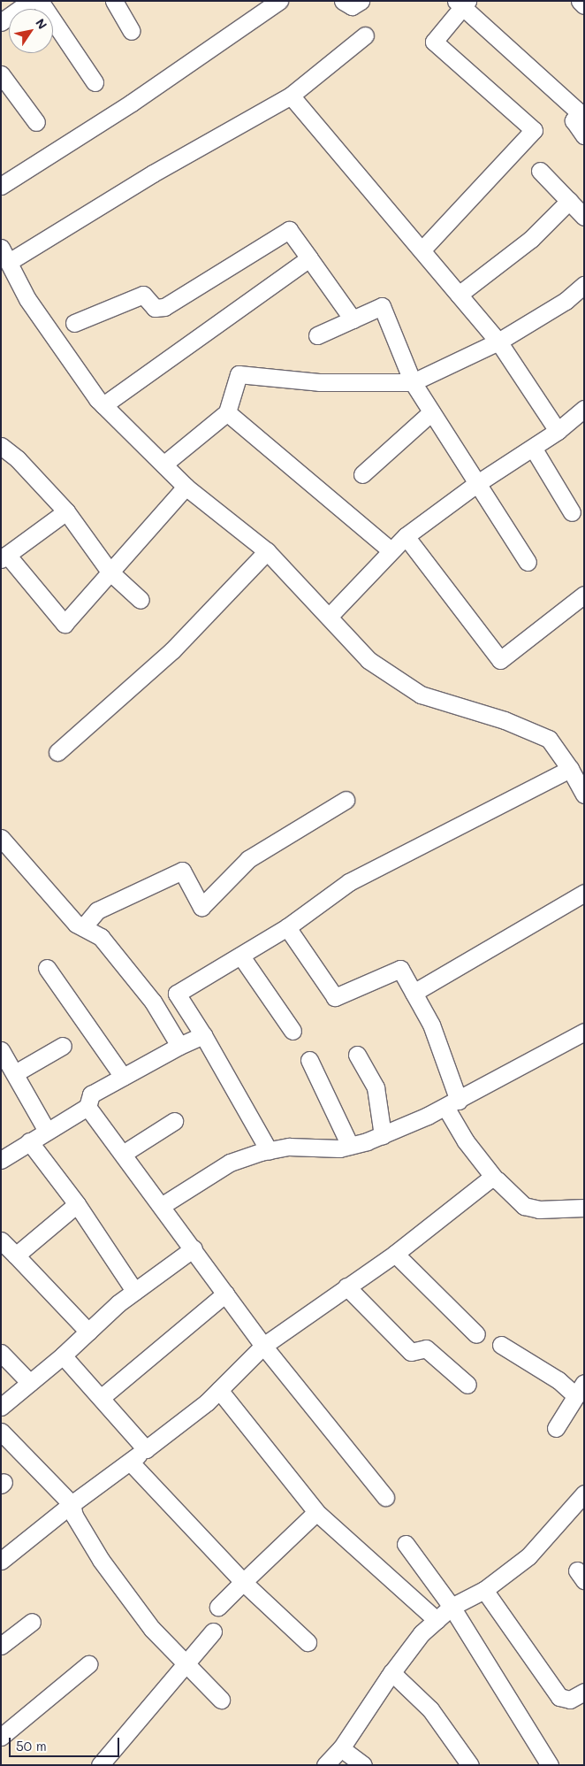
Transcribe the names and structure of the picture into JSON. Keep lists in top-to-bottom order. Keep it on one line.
{"scale_bar":"50 m","north":"top right"}
